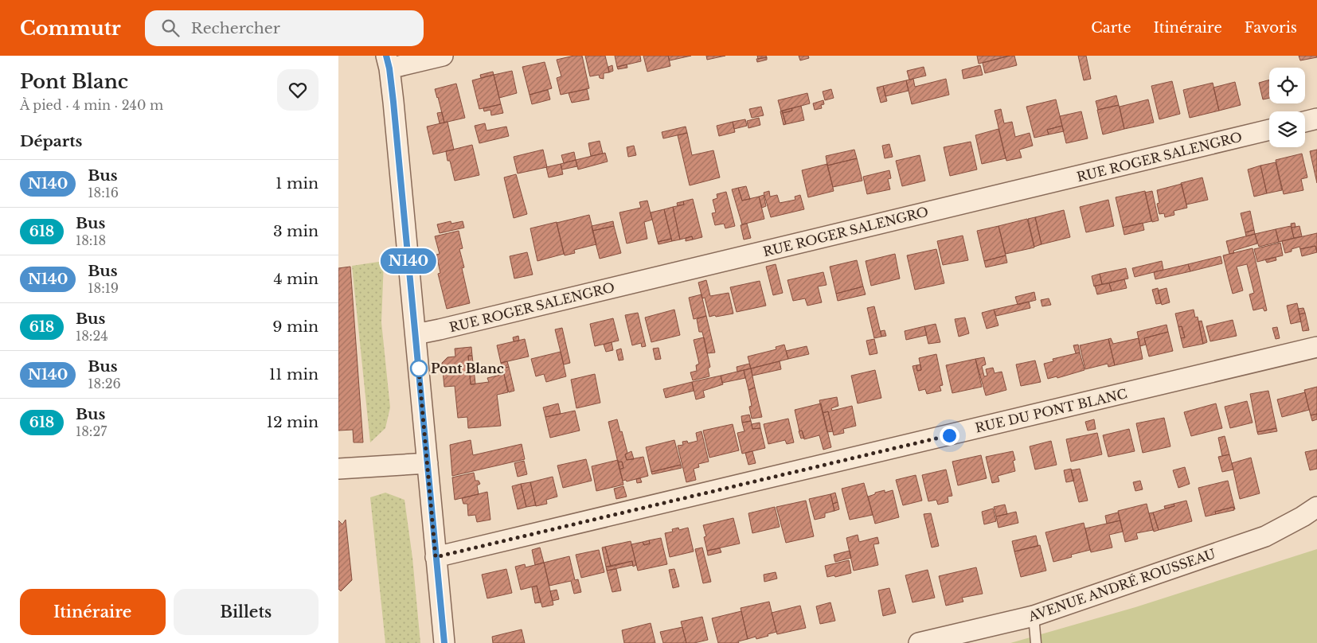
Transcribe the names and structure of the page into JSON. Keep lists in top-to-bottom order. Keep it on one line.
{"streets":{"street":["RUE ROGER SALENGRO","RUE DU PONT BLANC","AVENUE ANDRÉ ROUSSEAU"]},"places":["Pont Blanc"],"lines":["bus line N140"],"page":{"header":"Commutr","search":"Rechercher","nav":["Carte","Itinéraire","Favoris"],"heading":[["Pont Blanc","À pied · 4 min · 240 m"],"Départs"],"on_map":"N140","list":[{"mark":"N140","name":"Bus","note":"18:16","value":"1 min"},{"mark":"618","name":"Bus","note":"18:18","value":"3 min"},{"mark":"N140","name":"Bus","note":"18:19","value":"4 min"},{"mark":"618","name":"Bus","note":"18:24","value":"9 min"},{"mark":"N140","name":"Bus","note":"18:26","value":"11 min"},{"mark":"618","name":"Bus","note":"18:27","value":"12 min"}],"buttons":["Itinéraire","Billets"]}}
